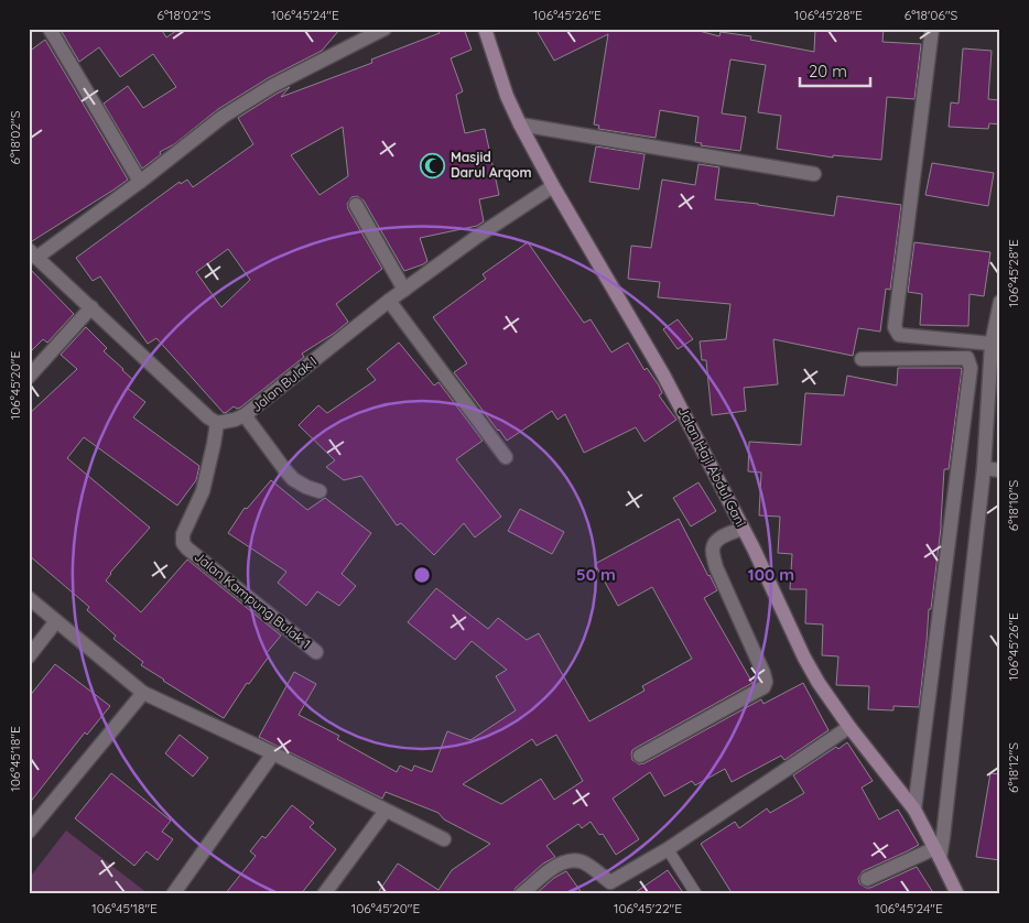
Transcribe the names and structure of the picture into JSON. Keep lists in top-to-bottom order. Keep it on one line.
{"streets":{"street":["Jalan Bulak I","Jalan Haji Abdul Gani","Jalan Kampung Bulak 1"]},"crossings":[["Jalan Bulak I","Jalan Haji Abdul Gani"],["Jalan Bulak I","Jalan Kampung Bulak 1"]],"places":{"mosque":["Masjid Darul Arqom"]},"scale_bar":"20 m","coordinates":["6°18'02\"S","106°45'24\"E","106°45'26\"E","106°45'28\"E","6°18'06\"S","106°45'20\"E","6°18'10\"S","106°45'18\"E","6°18'12\"S","106°45'22\"E"],"rings":["50 m","100 m"]}
